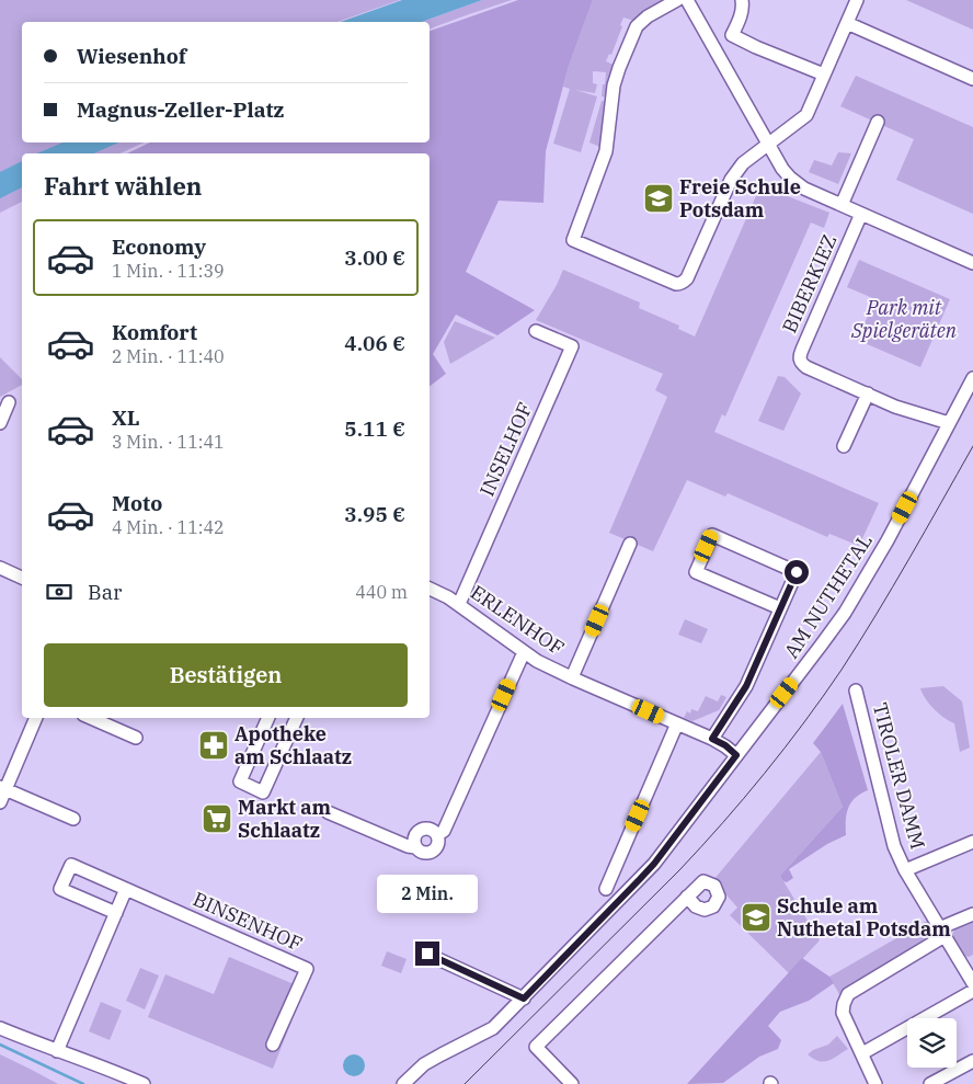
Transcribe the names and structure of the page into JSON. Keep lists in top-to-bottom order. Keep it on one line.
{"streets":{"street":["BIBERKIEZ","INSELHOF","AM NUTHETAL","ERLENHOF","TIROLER DAMM","BINSENHOF"]},"crossings":[["BIBERKIEZ","AM NUTHETAL"],["INSELHOF","ERLENHOF"],["AM NUTHETAL","ERLENHOF"]],"parks":["Park mit Spielgeräten"],"places":{"school or university":["Freie Schule Potsdam","Schule am Nuthetal Potsdam"],"pharmacy":["Apotheke am Schlaatz"],"supermarket":["Markt am Schlaatz"]},"page":{"banner":["Wiesenhof","Magnus-Zeller-Platz"],"heading":"Fahrt wählen","list":[{"name":"Economy","note":"1 Min. · 11:39","value":"3.00 €"},{"name":"Komfort","note":"2 Min. · 11:40","value":"4.06 €"},{"name":"XL","note":"3 Min. · 11:41","value":"5.11 €"},{"name":"Moto","note":"4 Min. · 11:42","value":"3.95 €"}],"pay":["Bar","440 m"],"buttons":"Bestätigen","bubble":"2 Min."}}
